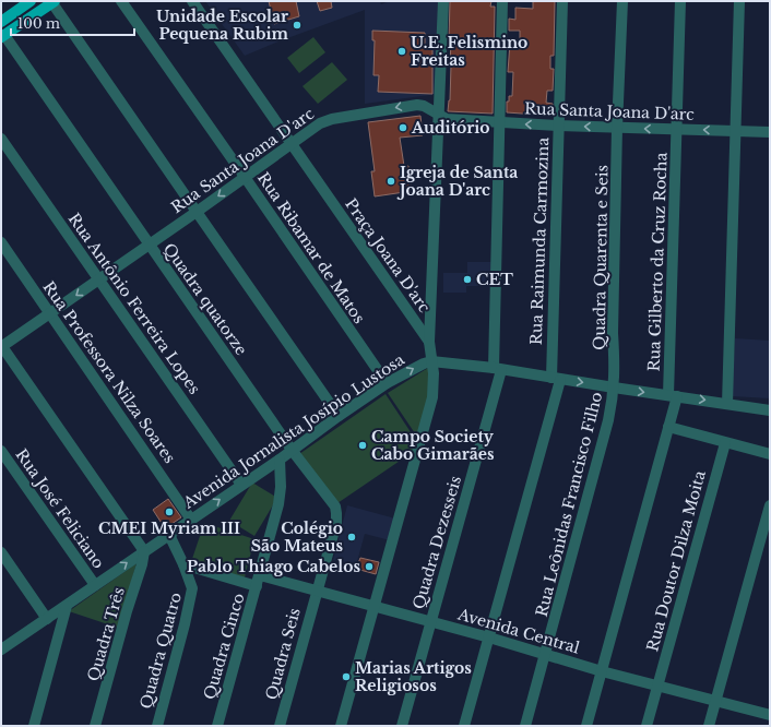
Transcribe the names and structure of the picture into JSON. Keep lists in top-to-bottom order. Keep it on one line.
{"streets":{"street":["Rua Santa Joana D'arc","Rua Raimunda Carmozina","Rua Ribamar de Matos","Praça Joana D'arc","Quadra Quarenta e Seis","Rua Gilberto da Cruz Rocha","Quadra quatorze","Rua Antônio Ferreira Lopes","Rua Professora Nilza Soares","Avenida Jornalista Josípio Lustosa","Rua Leônidas Francisco Filho","Rua José Feliciano","Quadra Dezesseis","Rua Doutor Dilza Moita","Avenida Central","Quadra Três","Quadra Cinco","Quadra Quatro","Quadra Seis"]},"crossings":[["Rua Santa Joana D'arc","Rua Raimunda Carmozina"],["Rua Santa Joana D'arc","Rua Ribamar de Matos"],["Rua Santa Joana D'arc","Praça Joana D'arc"],["Rua Santa Joana D'arc","Quadra Quarenta e Seis"],["Rua Santa Joana D'arc","Rua Gilberto da Cruz Rocha"],["Rua Santa Joana D'arc","Quadra quatorze"],["Rua Santa Joana D'arc","Rua Antônio Ferreira Lopes"],["Rua Santa Joana D'arc","Rua Professora Nilza Soares"],["Rua Santa Joana D'arc","Quadra Dezesseis"],["Rua Raimunda Carmozina","Avenida Jornalista Josípio Lustosa"],["Rua Raimunda Carmozina","Avenida Central"],["Rua Ribamar de Matos","Avenida Jornalista Josípio Lustosa"],["Quadra Quarenta e Seis","Avenida Jornalista Josípio Lustosa"],["Quadra Quarenta e Seis","Rua Leônidas Francisco Filho"],["Rua Gilberto da Cruz Rocha","Avenida Jornalista Josípio Lustosa"],["Rua Gilberto da Cruz Rocha","Avenida Central"],["Quadra quatorze","Avenida Jornalista Josípio Lustosa"],["Quadra quatorze","Avenida Central"],["Quadra quatorze","Quadra Seis"],["Rua Antônio Ferreira Lopes","Avenida Jornalista Josípio Lustosa"],["Rua Professora Nilza Soares","Avenida Jornalista Josípio Lustosa"],["Avenida Jornalista Josípio Lustosa","Rua Leônidas Francisco Filho"],["Avenida Jornalista Josípio Lustosa","Rua José Feliciano"],["Avenida Jornalista Josípio Lustosa","Quadra Dezesseis"],["Avenida Jornalista Josípio Lustosa","Quadra Três"],["Avenida Jornalista Josípio Lustosa","Quadra Quatro"],["Rua Leônidas Francisco Filho","Avenida Central"],["Quadra Dezesseis","Avenida Central"],["Rua Doutor Dilza Moita","Avenida Central"],["Avenida Central","Quadra Cinco"],["Avenida Central","Quadra Quatro"],["Avenida Central","Quadra Seis"]],"one_way":["Rua Santa Joana D'arc","Avenida Jornalista Josípio Lustosa"],"places":["Unidade Escolar Pequena Rubim","U.E. Felismino Freitas","Auditório","Igreja de Santa Joana D'arc","CET","Campo Society Cabo Gimarães","CMEI Myriam III","Colégio São Mateus","Pablo Thiago Cabelos","Marias Artigos Religiosos"],"scale_bar":"100 m"}
